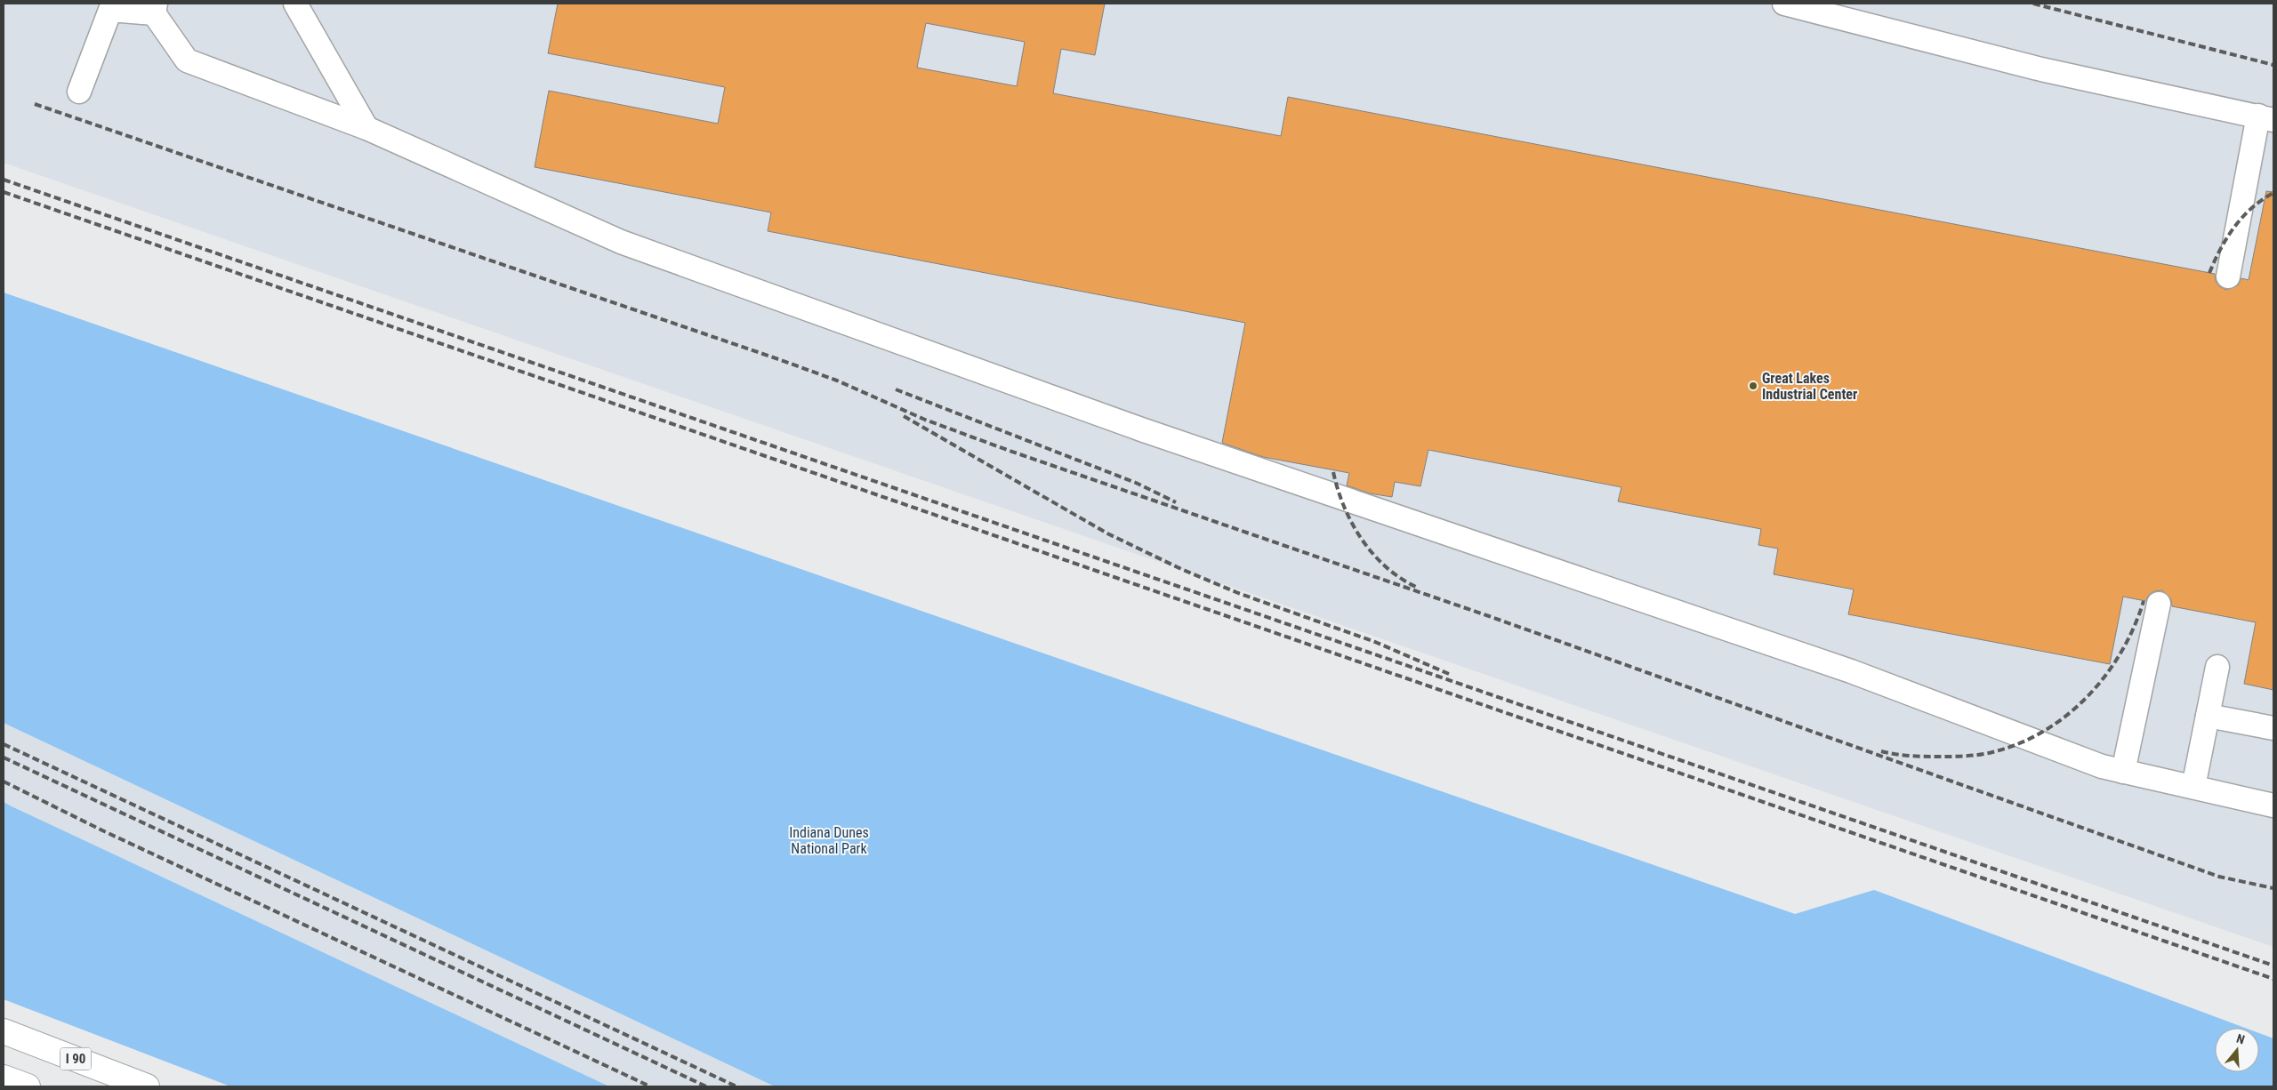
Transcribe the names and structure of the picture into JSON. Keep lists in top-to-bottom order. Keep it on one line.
{"streets":{"highway":["I 90"]},"parks":["Indiana Dunes National Park"],"places":["Great Lakes Industrial Center"],"north":"top"}
